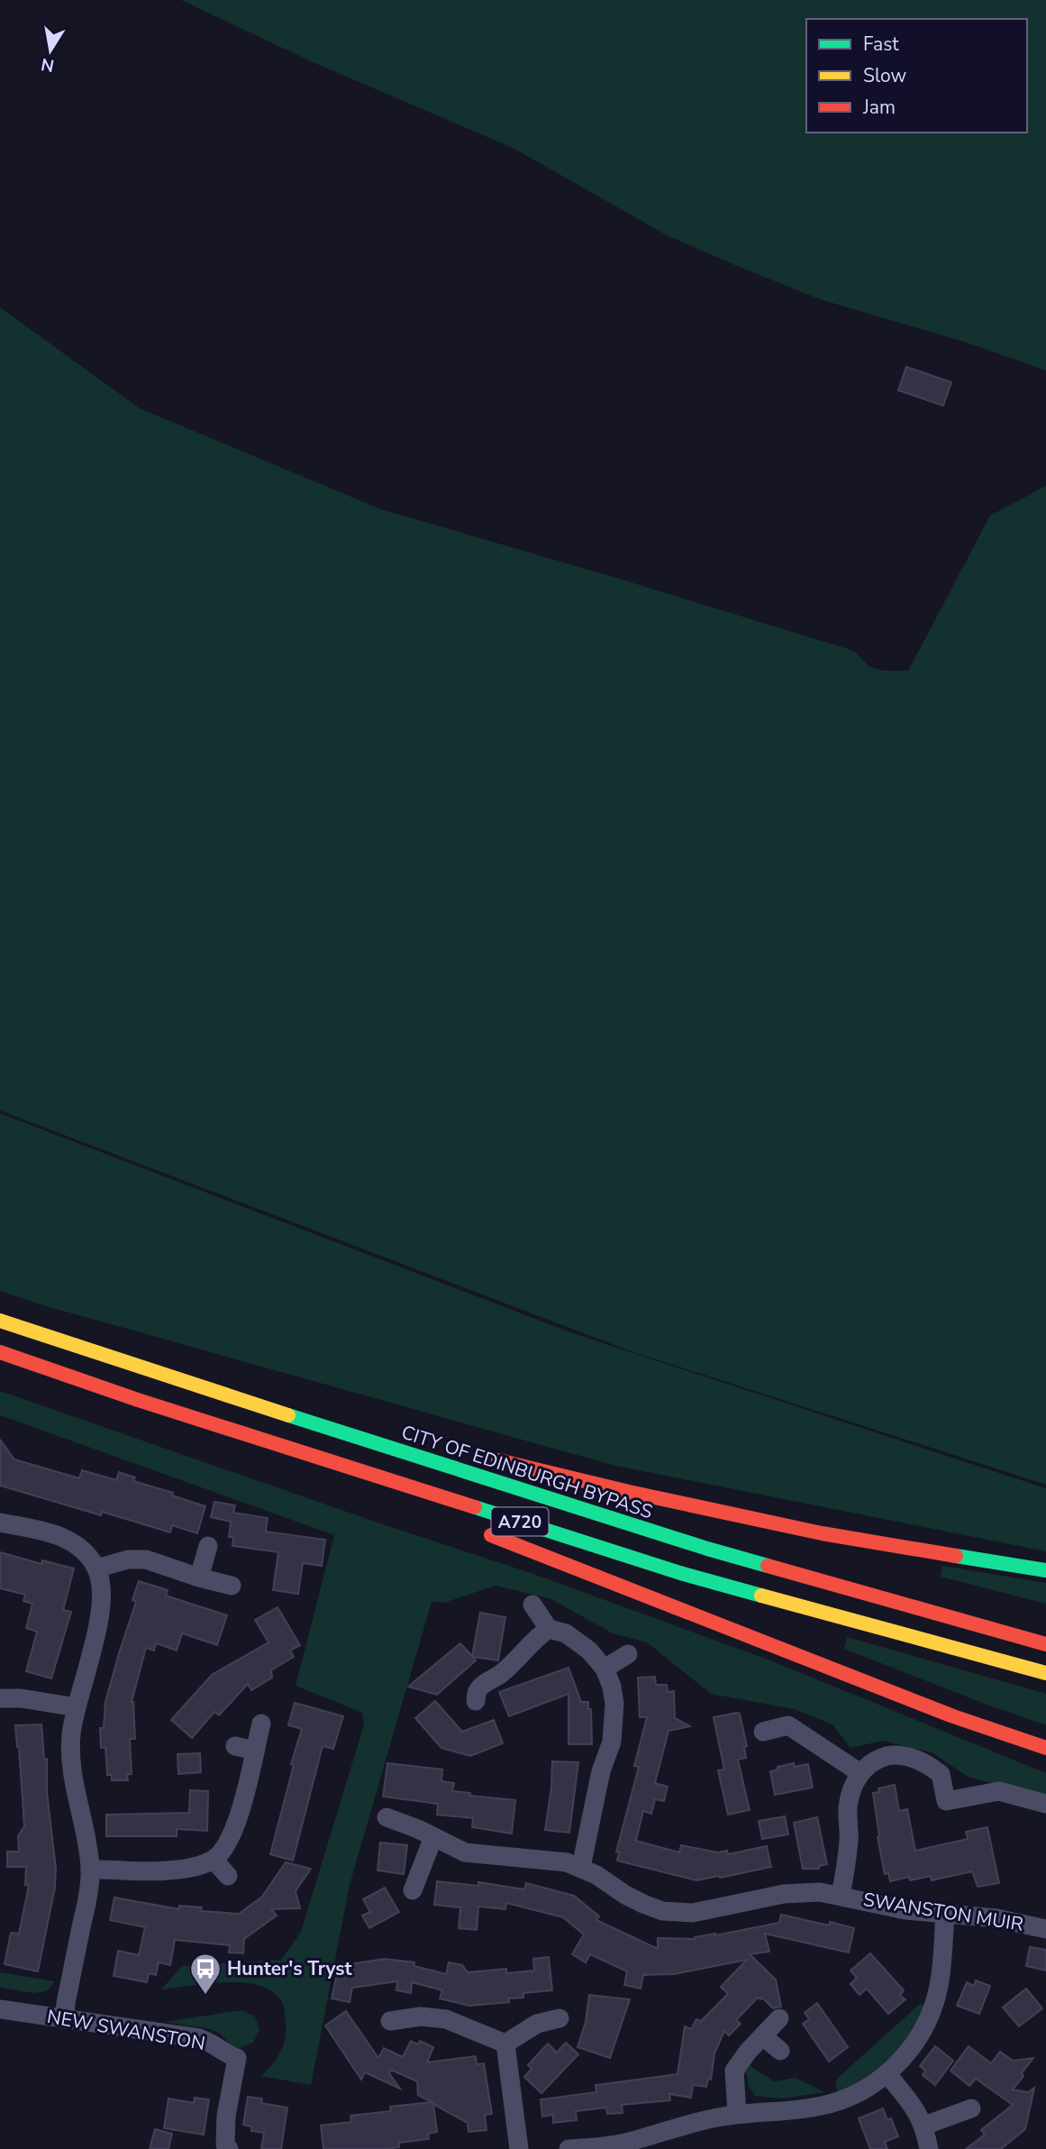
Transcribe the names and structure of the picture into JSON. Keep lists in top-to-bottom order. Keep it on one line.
{"streets":{"highway":["CITY OF EDINBURGH BYPASS","A720"],"street":["SWANSTON MUIR","NEW SWANSTON"]},"places":{"bus stop":["Hunter's Tryst"]},"legend":["Fast","Slow","Jam"],"north":"bottom"}
